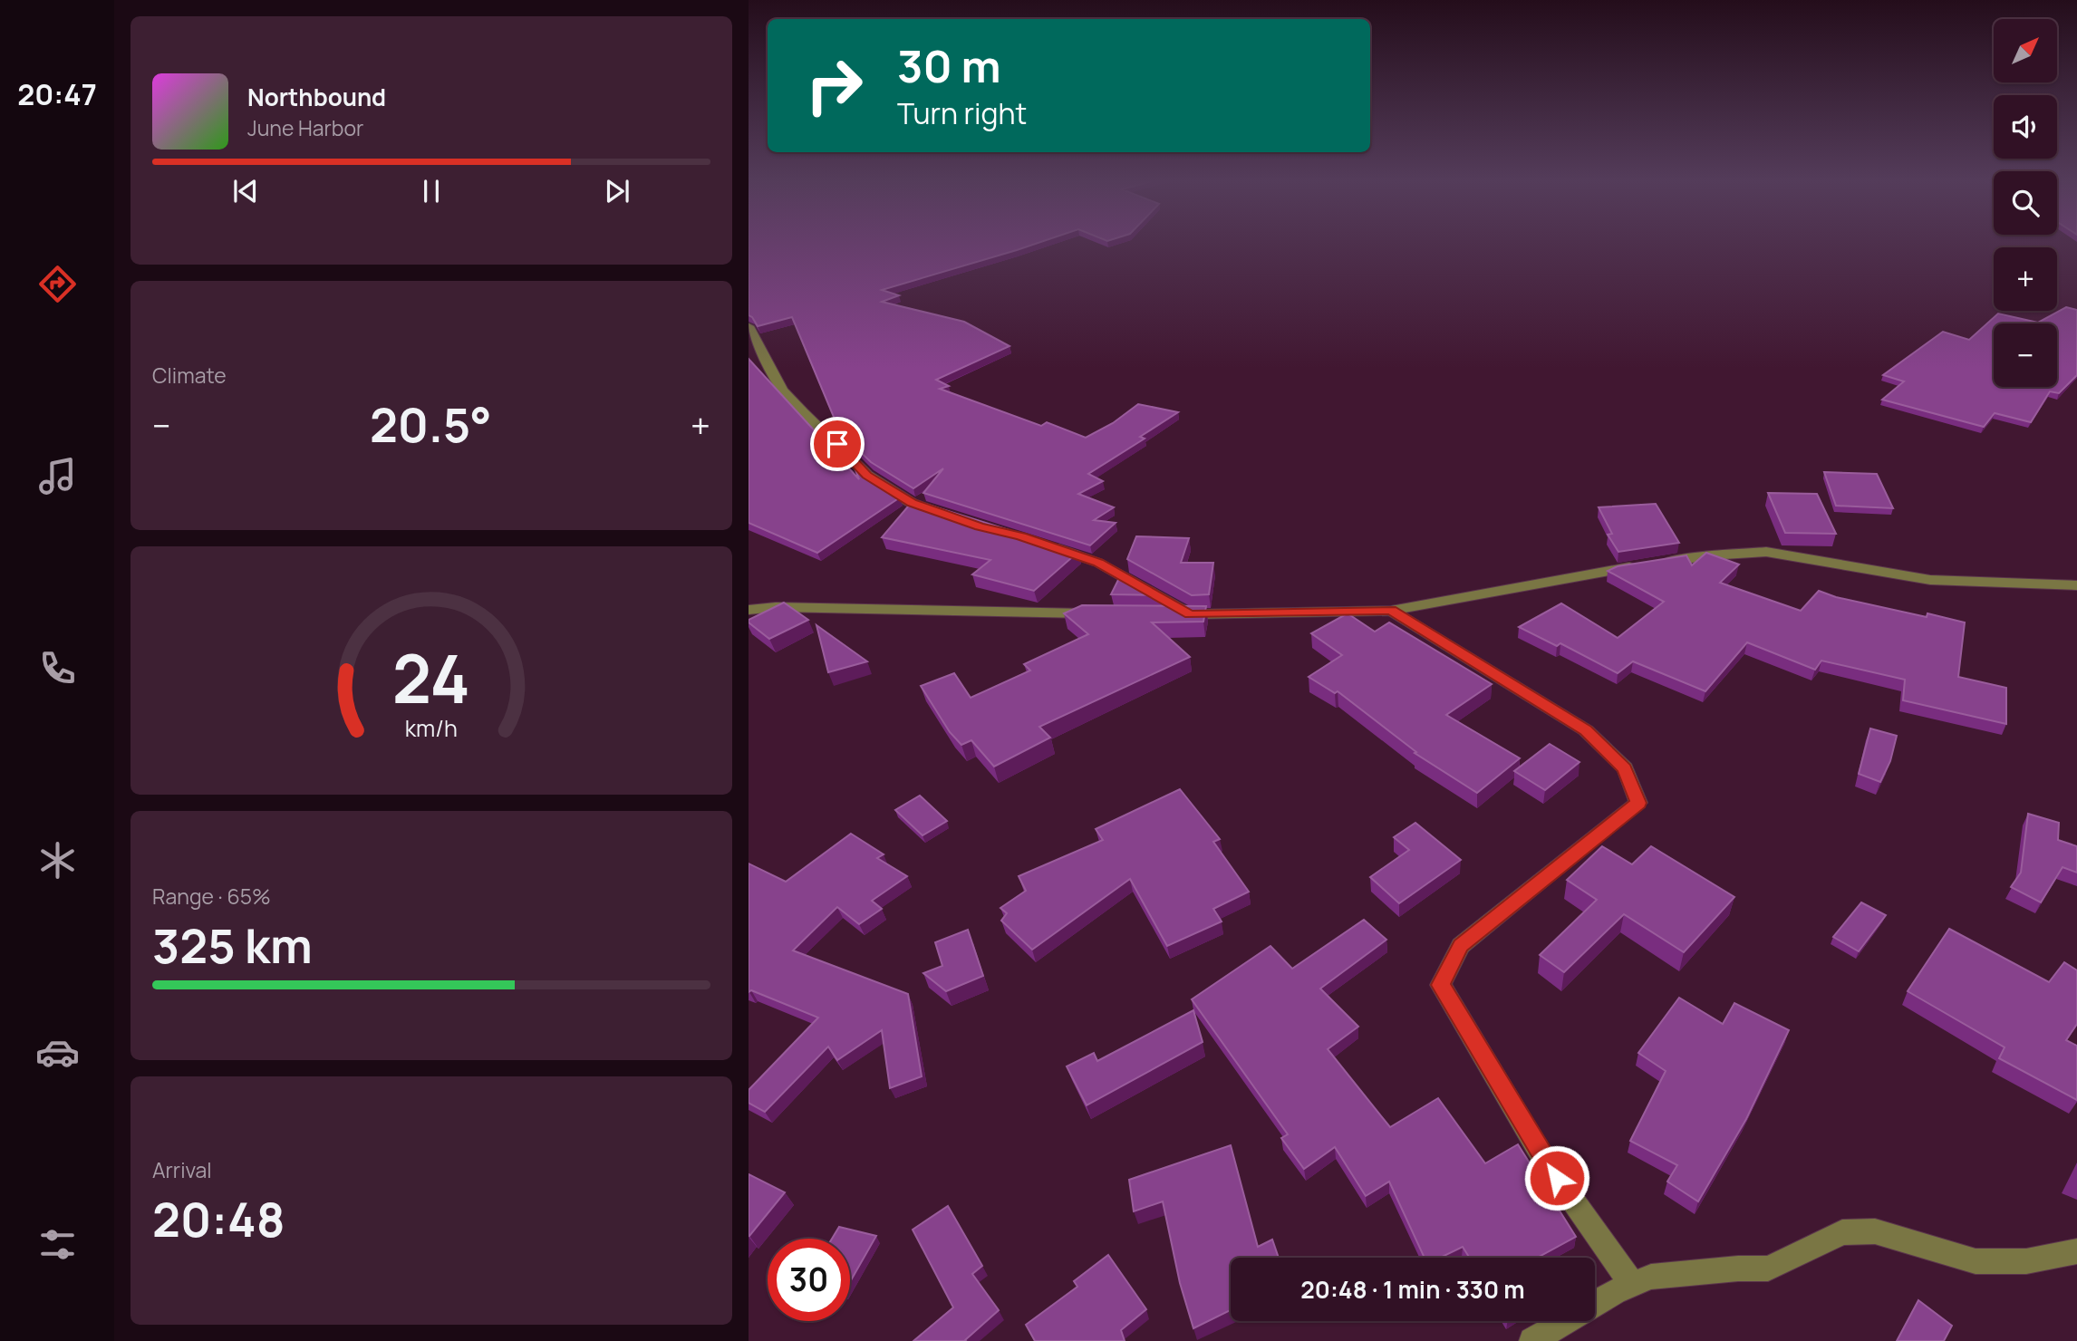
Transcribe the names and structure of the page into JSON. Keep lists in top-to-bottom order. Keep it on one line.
{"north":"top right","page":{"tabs":"20:47","map_buttons":["+","−"],"turn":["30 m","Turn right"],"song":["Northbound","June Harbor"],"tile":["Climate",["Range · 65%","325 km"],["Arrival","20:48"]],"heat":["−","20.5°","+"],"limit":"30","trip":"20:48 · 1 min · 330 m","gauge":["24","km/h"]}}
